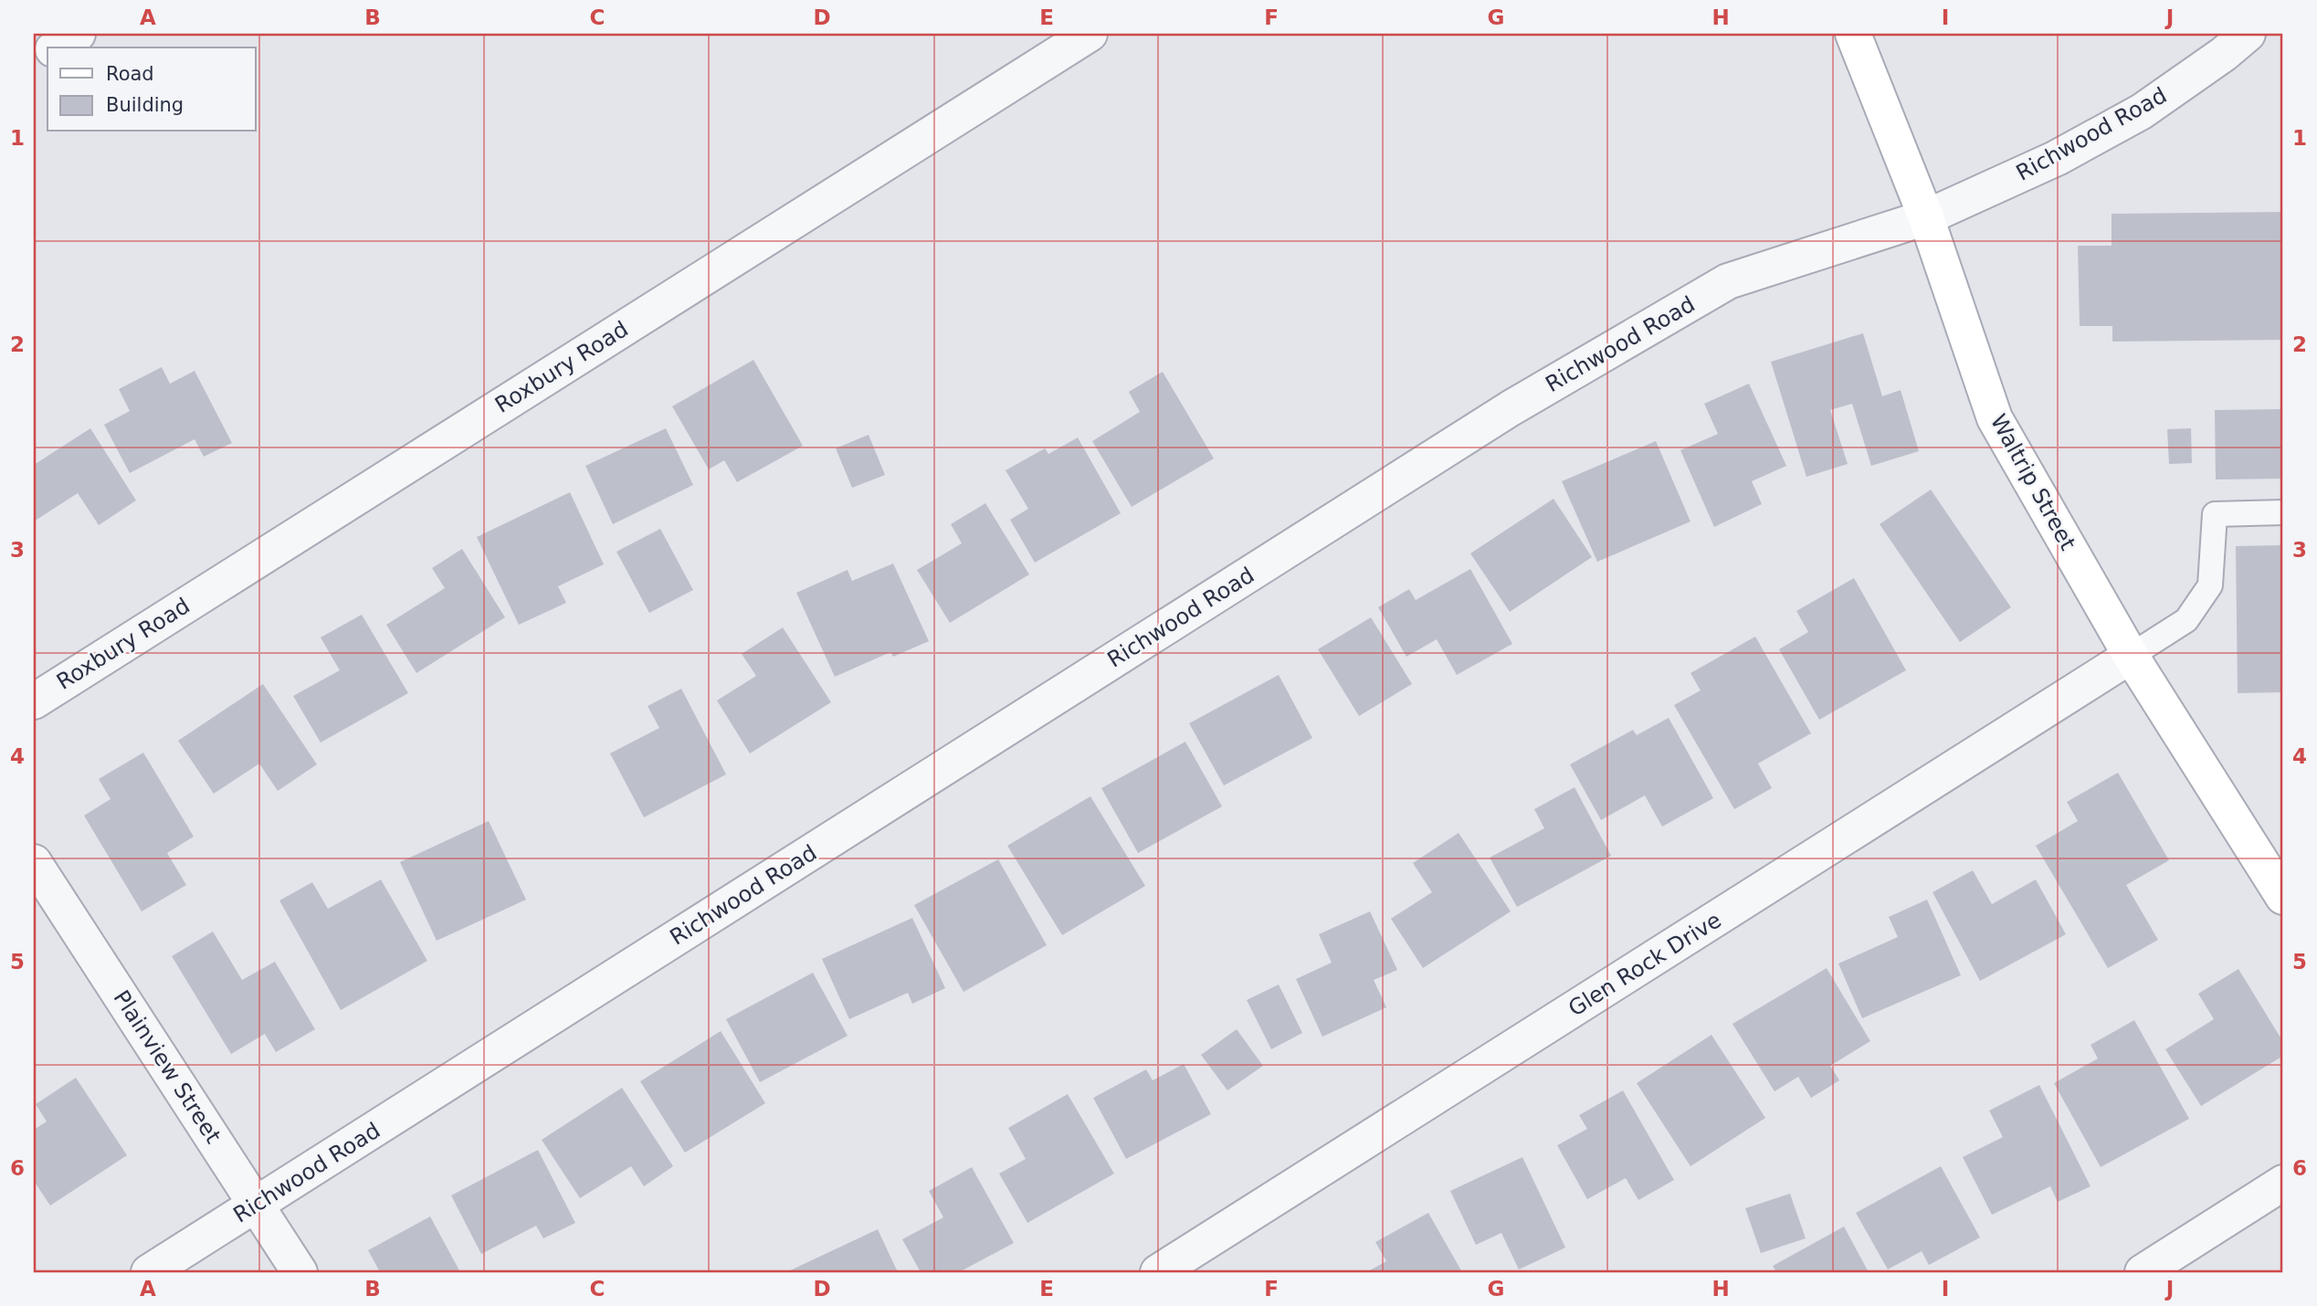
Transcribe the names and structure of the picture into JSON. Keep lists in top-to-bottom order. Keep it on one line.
{"streets":{"street":["Richwood Road","Roxbury Road","Waltrip Street","Glen Rock Drive","Plainview Street"]},"crossings":[["Richwood Road","Waltrip Street"],["Richwood Road","Plainview Street"],["Waltrip Street","Glen Rock Drive"]],"legend":["Road","Building"],"grid":{"columns":["A","B","C","D","E","F","G","H","I","J"],"rows":["1","2","3","4","5","6"]}}
